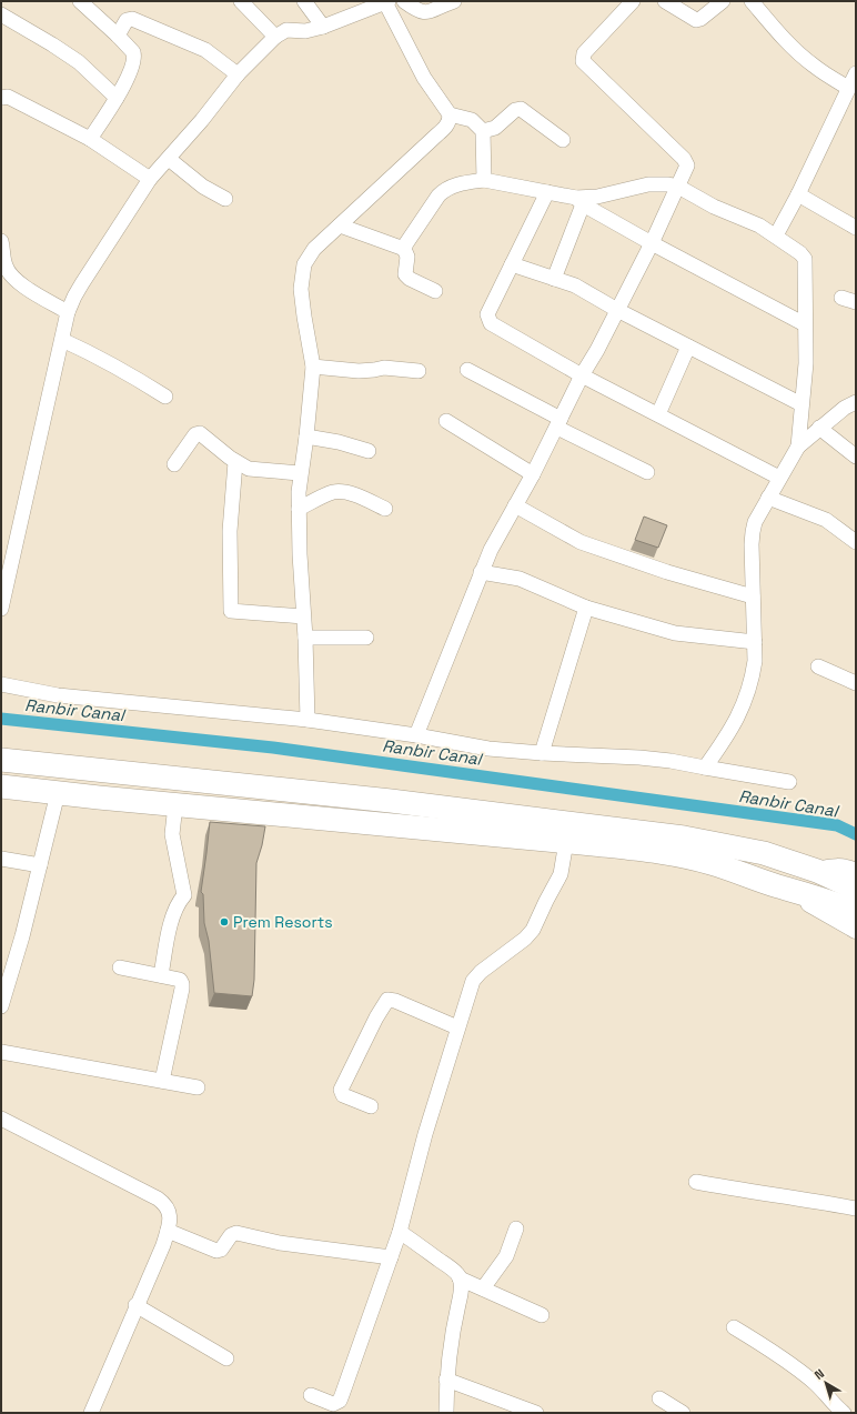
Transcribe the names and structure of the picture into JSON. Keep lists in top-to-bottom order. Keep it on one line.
{"water":["Ranbir Canal"],"places":["Prem Resorts"],"north":"top left"}
